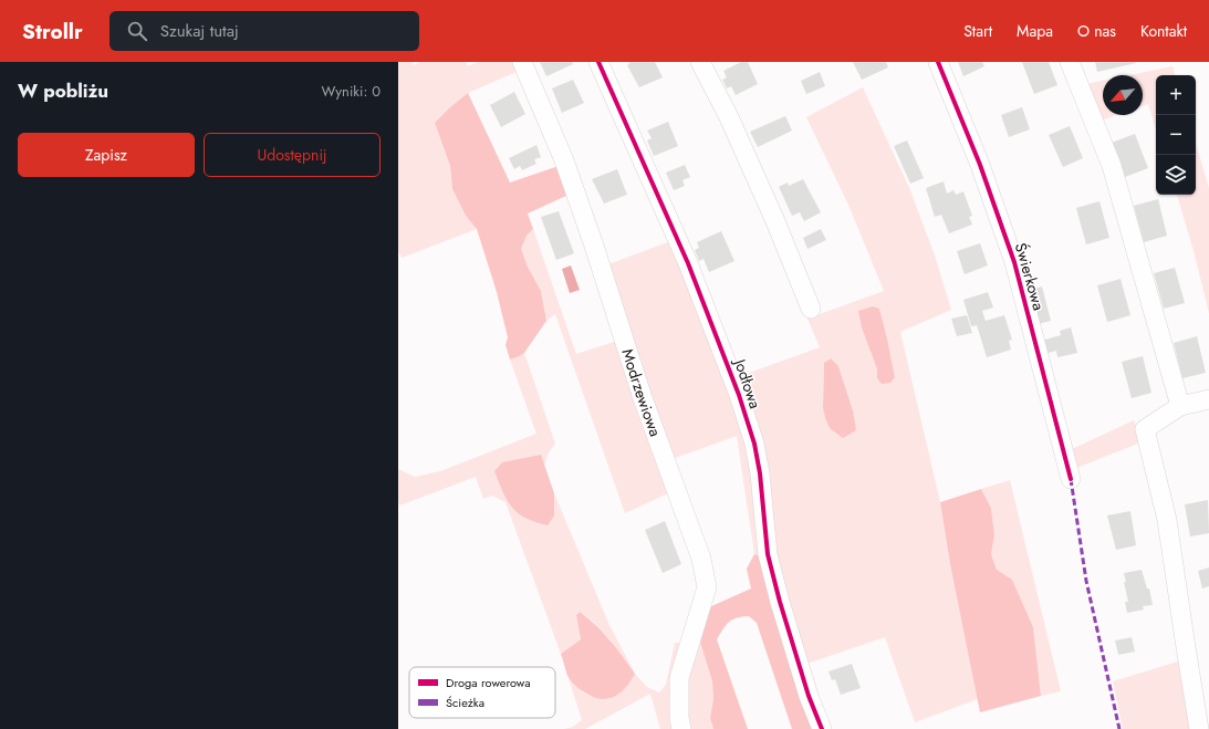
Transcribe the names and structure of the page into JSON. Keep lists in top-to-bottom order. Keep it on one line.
{"streets":{"street":["Świerkowa","Jodłowa","Modrzewiowa"]},"legend":["Droga rowerowa","Ścieżka"],"north":"bottom left","page":{"header":"Strollr","search":"Szukaj tutaj","nav":["Start","Mapa","O nas","Kontakt"],"heading":["W pobliżu","Wyniki: 0"],"map_buttons":["+","−"],"buttons":["Zapisz","Udostępnij"]}}
